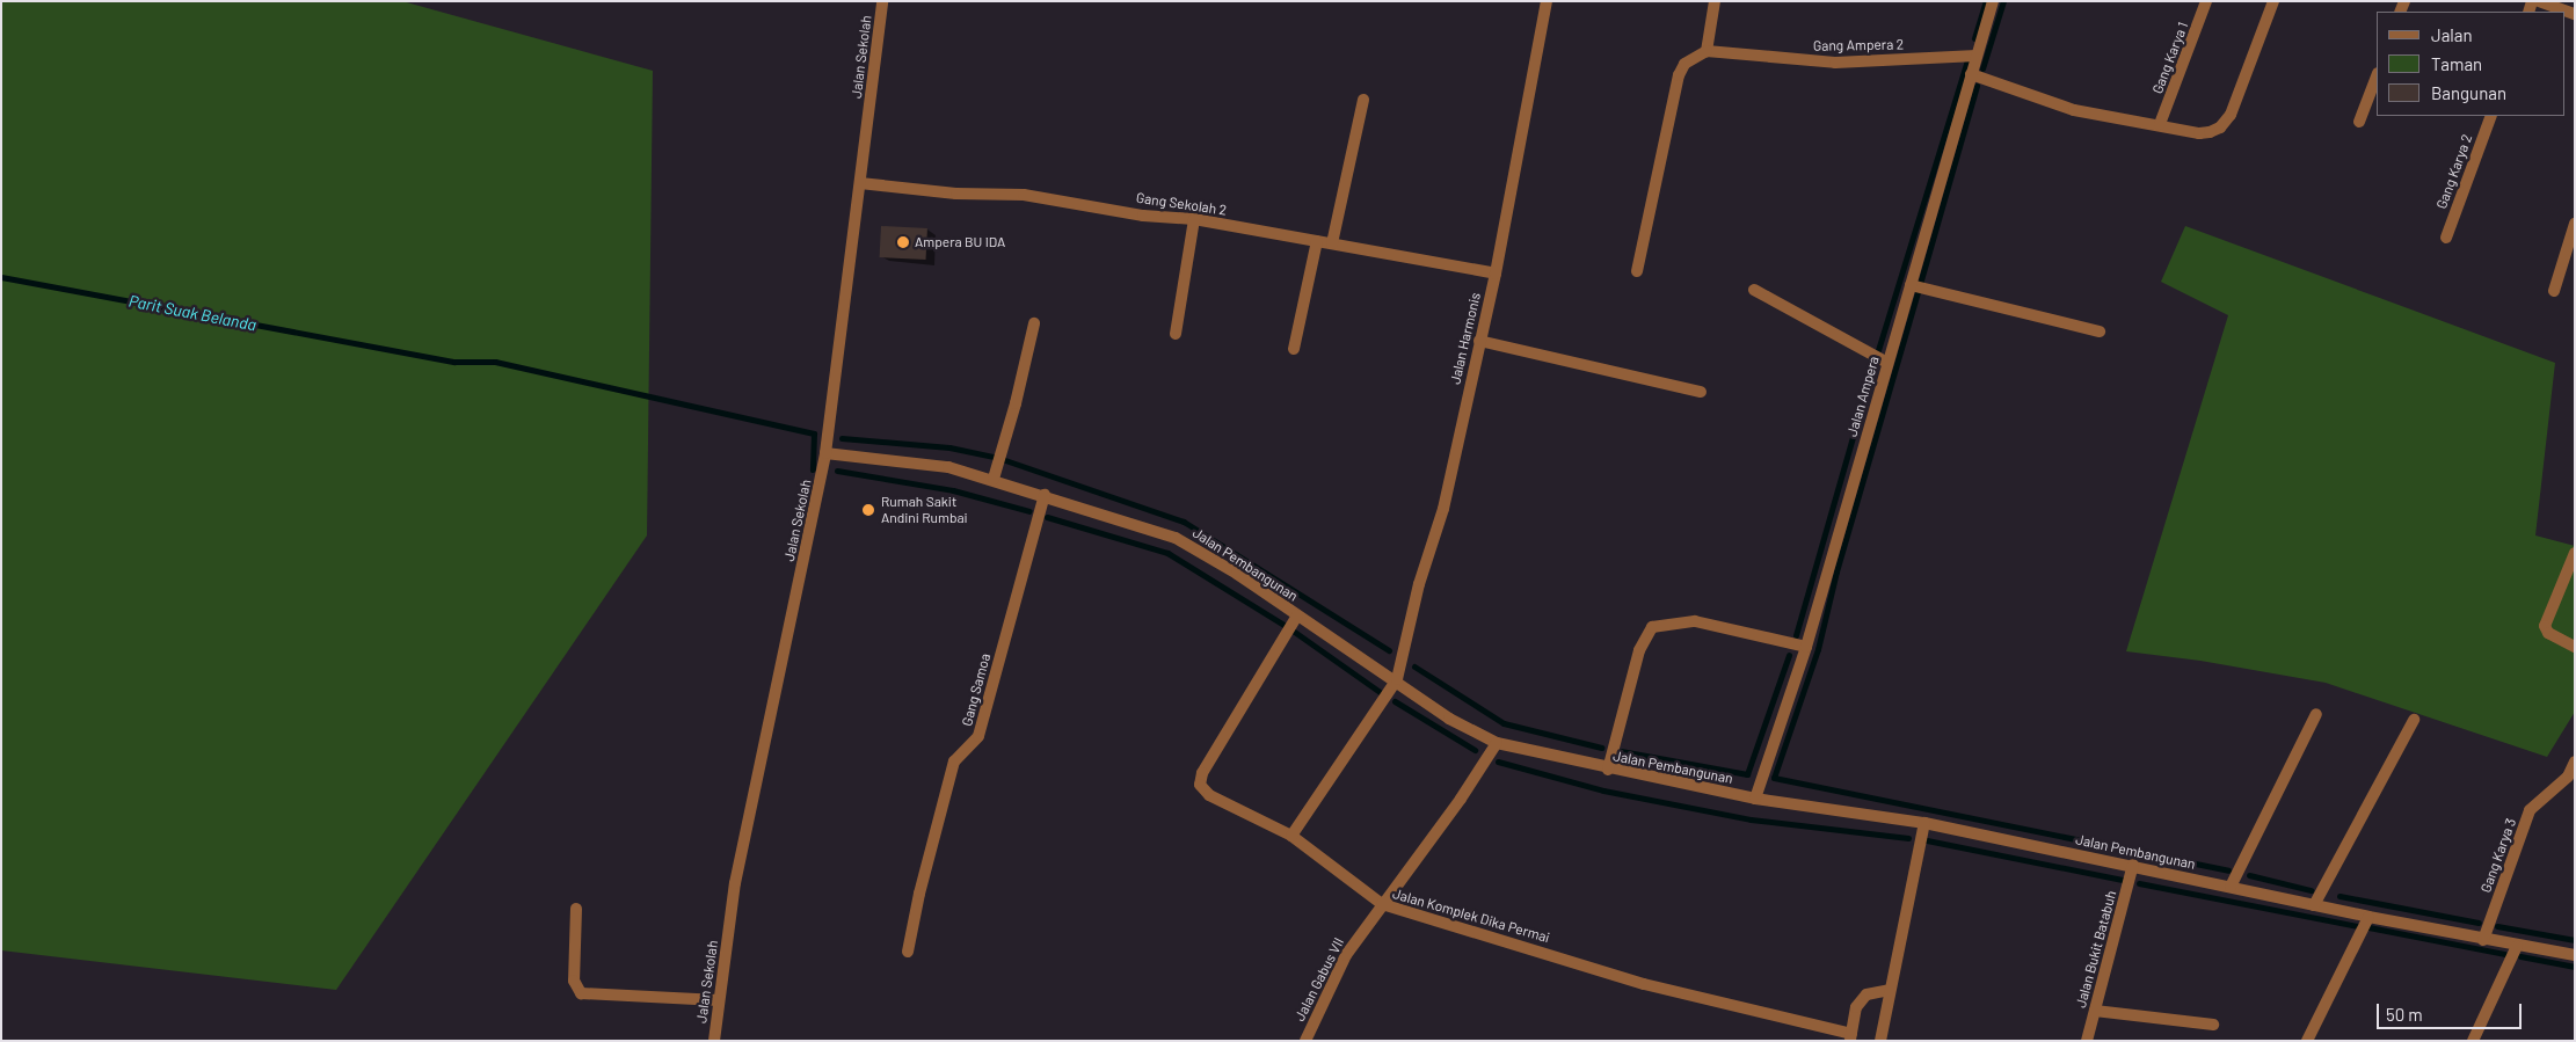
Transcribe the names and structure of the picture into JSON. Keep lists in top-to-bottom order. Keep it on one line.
{"streets":{"street":["Gang Ampera 2","Jalan Sekolah","Gang Karya 1","Gang Karya 2","Gang Sekolah 2","Jalan Harmonis","Jalan Ampera","Jalan Pembangunan","Gang Samoa","Gang Karya 3","Jalan Komplek Dika Permai","Jalan Bukit Batabuh","Jalan Gabus VII"]},"crossings":[["Gang Ampera 2","Jalan Ampera"],["Jalan Sekolah","Gang Sekolah 2"],["Jalan Sekolah","Jalan Pembangunan"],["Gang Sekolah 2","Jalan Harmonis"],["Jalan Harmonis","Jalan Pembangunan"],["Jalan Ampera","Jalan Pembangunan"],["Jalan Pembangunan","Gang Samoa"],["Jalan Pembangunan","Gang Karya 3"],["Jalan Pembangunan","Jalan Komplek Dika Permai"],["Jalan Pembangunan","Jalan Bukit Batabuh"],["Jalan Pembangunan","Jalan Gabus VII"],["Jalan Komplek Dika Permai","Jalan Gabus VII"]],"water":["Parit Suak Belanda"],"places":["Ampera BU IDA","Rumah Sakit Andini Rumbai"],"legend":["Jalan","Taman","Bangunan"],"scale_bar":"50 m"}
